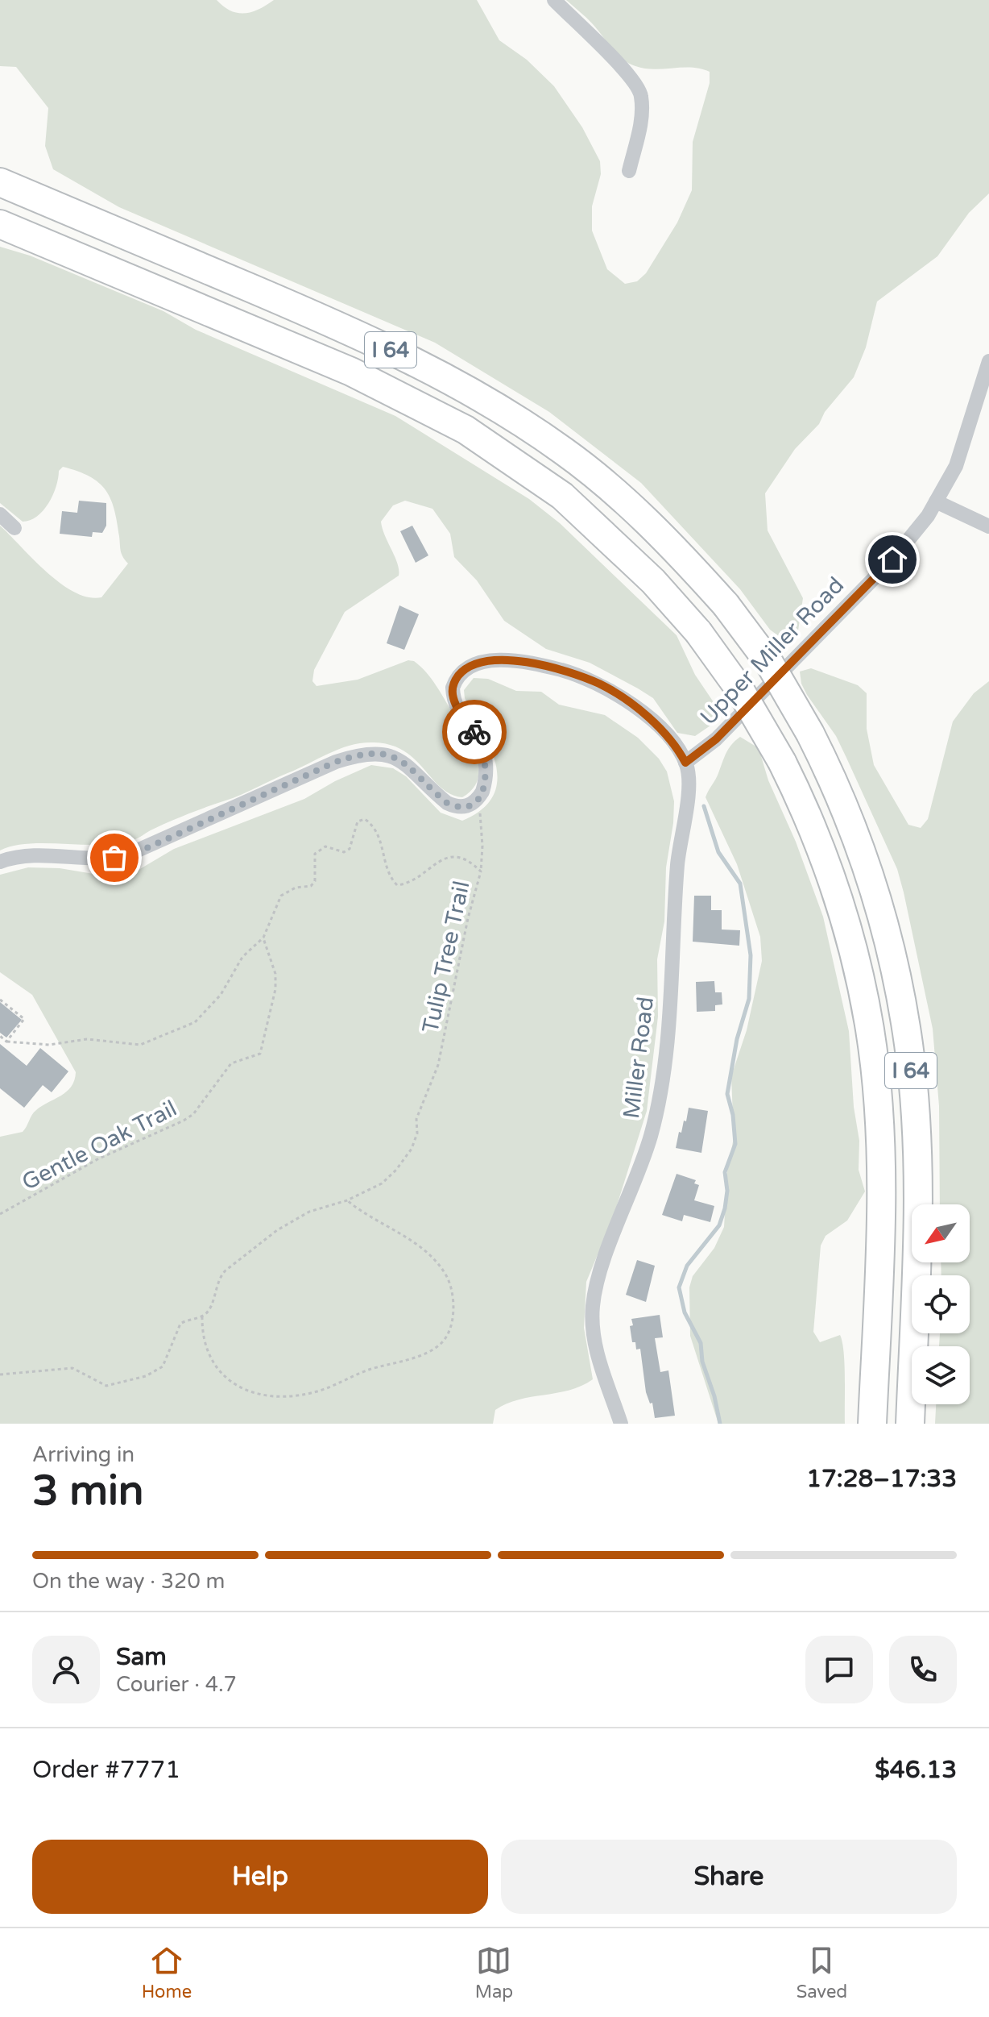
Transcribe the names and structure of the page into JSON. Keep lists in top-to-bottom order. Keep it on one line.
{"streets":{"highway":["I 64"],"street":["Upper Miller Road","Miller Road"],"path":["Tulip Tree Trail","Gentle Oak Trail"]},"crossings":[["Upper Miller Road","Miller Road"],["Tulip Tree Trail","Gentle Oak Trail"]],"north":"bottom left","page":{"heading":["3 min","Arriving in","17:28–17:33"],"panel":["Sam","Courier · 4.7","Order #7771","$46.13"],"bar":"On the way · 320 m","buttons":["Help","Share"],"tabs":["Home","Map","Saved"]}}
